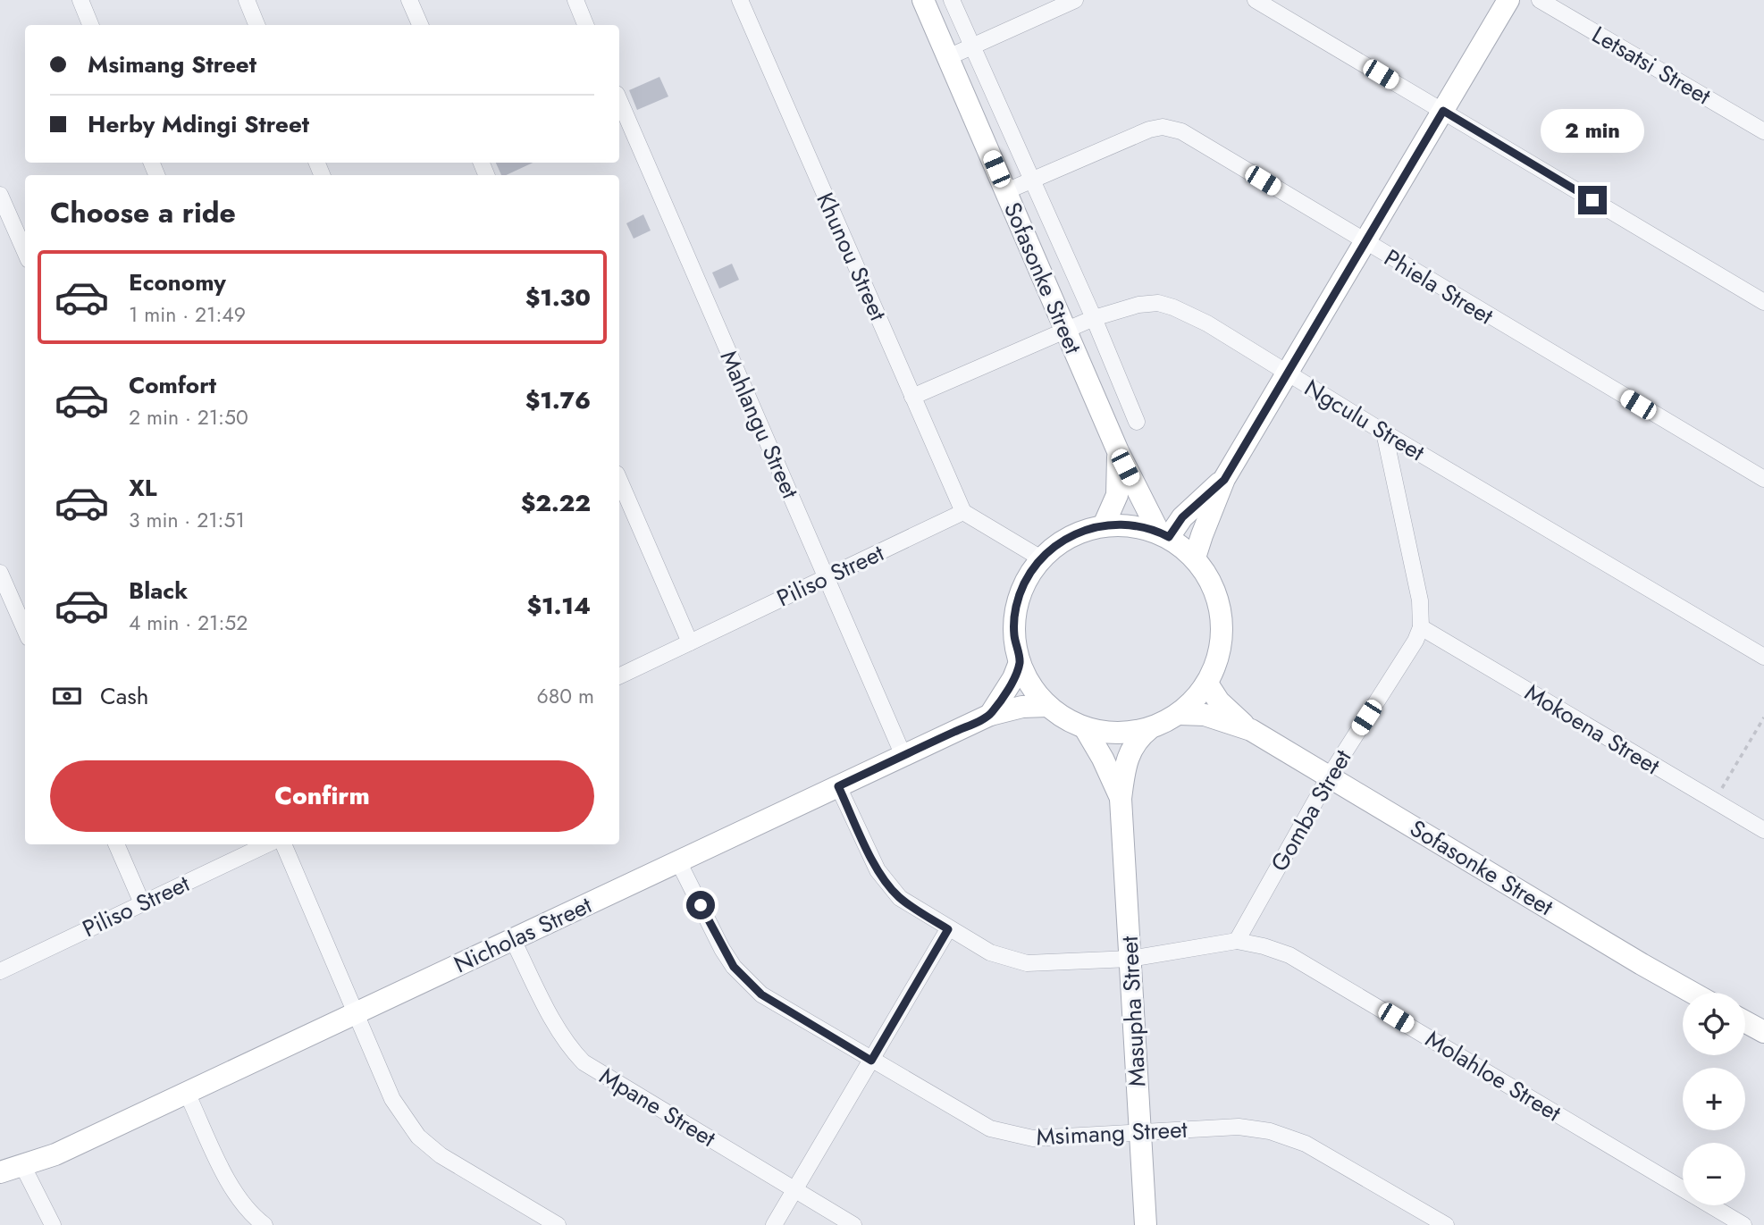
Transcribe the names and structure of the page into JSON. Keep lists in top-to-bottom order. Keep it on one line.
{"streets":{"street":["Letsatsi Street","Khunou Street","Sofasonke Street","Phiela Street","Ngculu Street","Mahlangu Street","Piliso Street","Mokoena Street","Gomba Street","Nicholas Street","Masupha Street","Molahloe Street","Mpane Street","Msimang Street"]},"crossings":[["Khunou Street","Ngculu Street"],["Khunou Street","Piliso Street"],["Sofasonke Street","Phiela Street"],["Sofasonke Street","Ngculu Street"],["Sofasonke Street","Gomba Street"],["Sofasonke Street","Nicholas Street"],["Sofasonke Street","Masupha Street"],["Mahlangu Street","Piliso Street"],["Mahlangu Street","Nicholas Street"],["Mokoena Street","Gomba Street"],["Gomba Street","Molahloe Street"],["Nicholas Street","Masupha Street"],["Nicholas Street","Mpane Street"],["Nicholas Street","Msimang Street"],["Masupha Street","Msimang Street"]],"page":{"banner":["Msimang Street","Herby Mdingi Street"],"bubble":"2 min","heading":"Choose a ride","list":[{"name":"Economy","note":"1 min · 21:49","value":"$1.30"},{"name":"Comfort","note":"2 min · 21:50","value":"$1.76"},{"name":"XL","note":"3 min · 21:51","value":"$2.22"},{"name":"Black","note":"4 min · 21:52","value":"$1.14"}],"pay":["Cash","680 m"],"buttons":"Confirm","map_buttons":["+","−"]}}
